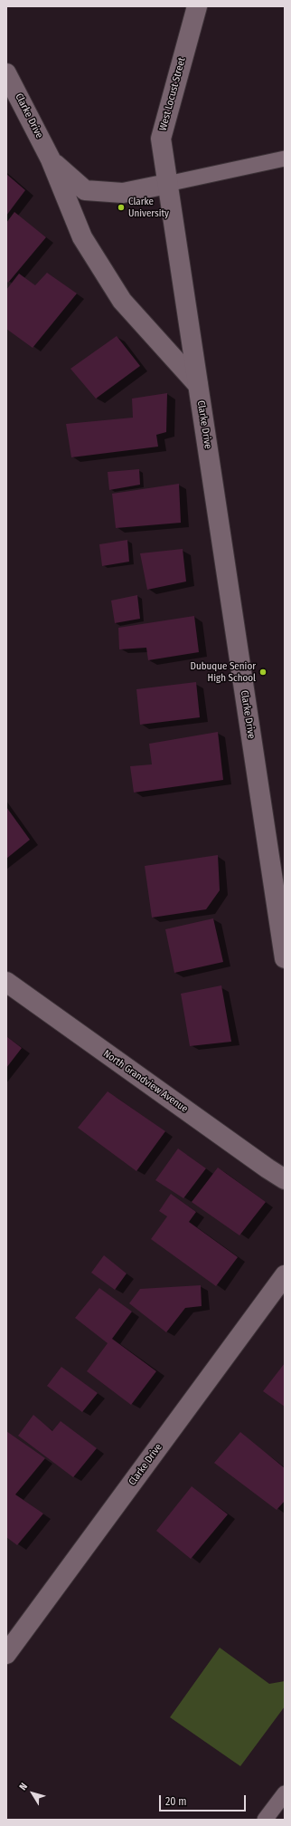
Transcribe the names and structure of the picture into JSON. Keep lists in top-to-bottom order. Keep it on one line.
{"streets":{"street":["West Locust Street","Clarke Drive","North Grandview Avenue"]},"crossings":[["West Locust Street","Clarke Drive"]],"places":["Clarke University","Dubuque Senior High School"],"scale_bar":"20 m","north":"top left"}
